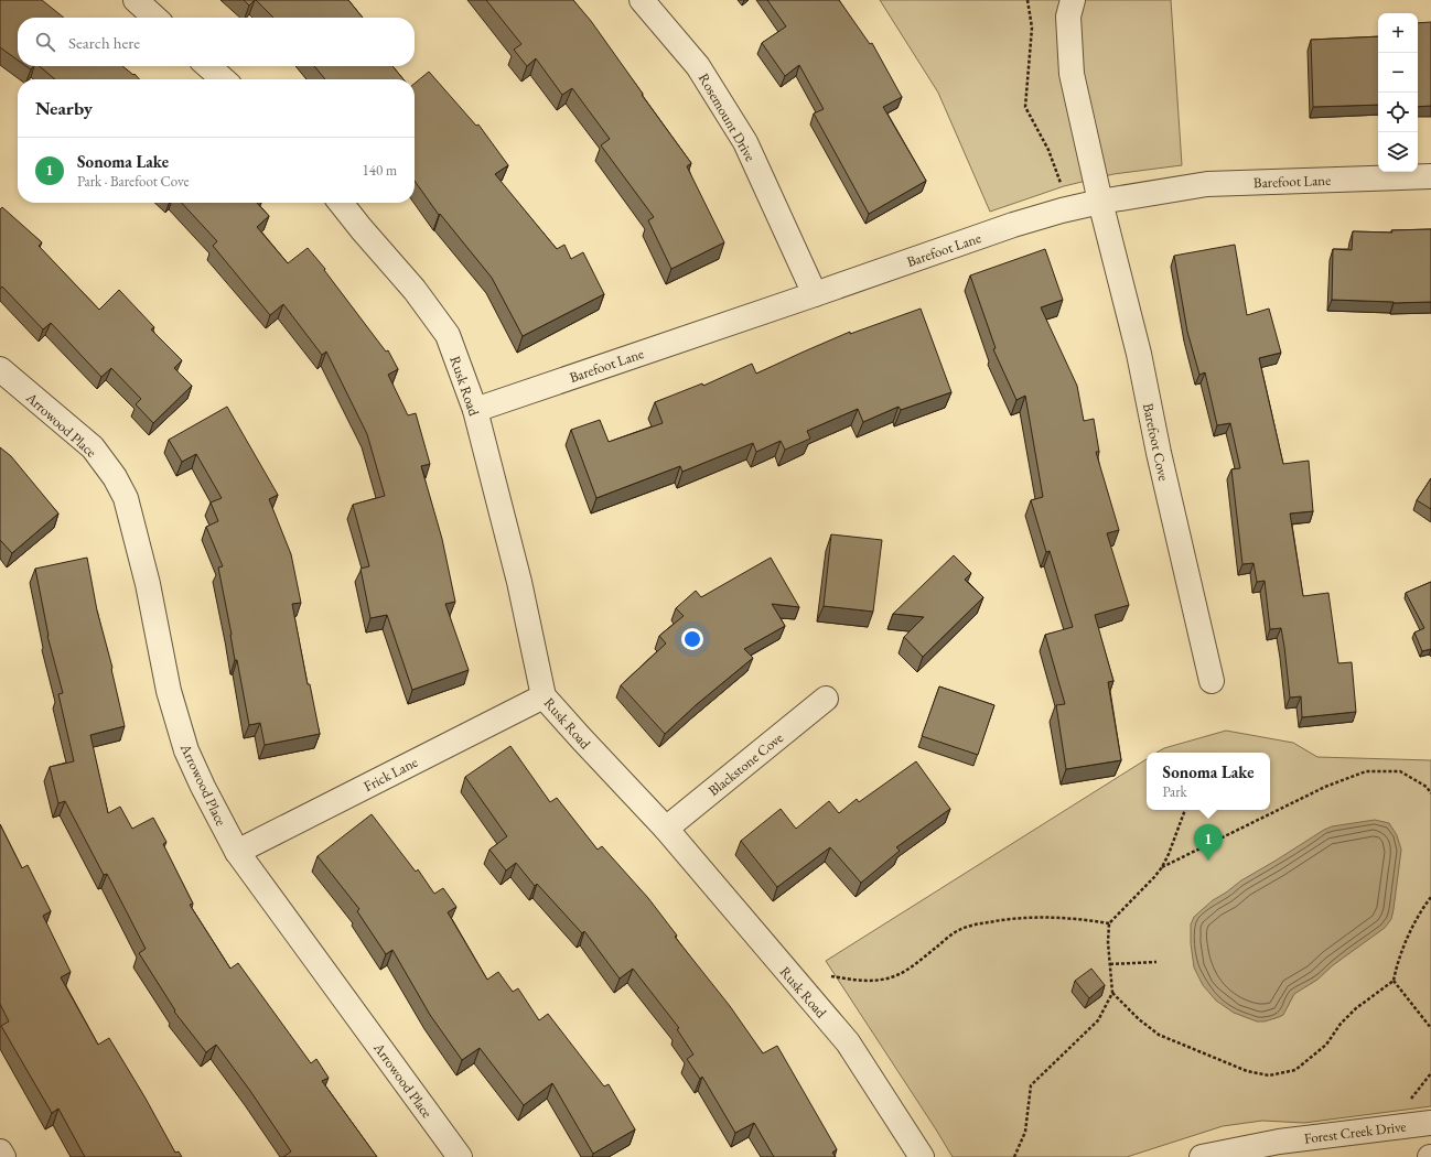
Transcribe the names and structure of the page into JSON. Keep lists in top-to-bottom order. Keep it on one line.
{"streets":{"street":["Rosemount Drive","Barefoot Lane","Rusk Road","Arrowood Place","Barefoot Cove","Blackstone Cove","Frick Lane","Forest Creek Drive"]},"crossings":[["Rosemount Drive","Barefoot Lane"],["Barefoot Lane","Rusk Road"],["Barefoot Lane","Barefoot Cove"],["Rusk Road","Blackstone Cove"],["Rusk Road","Frick Lane"],["Arrowood Place","Frick Lane"]],"page":{"map_buttons":["+","−"],"search":"Search here","heading":"Nearby","list":[{"mark":"1","name":"Sonoma Lake","note":"Park · Barefoot Cove","value":"140 m"}],"popup":["Sonoma Lake","Park"],"pins":"1"}}
